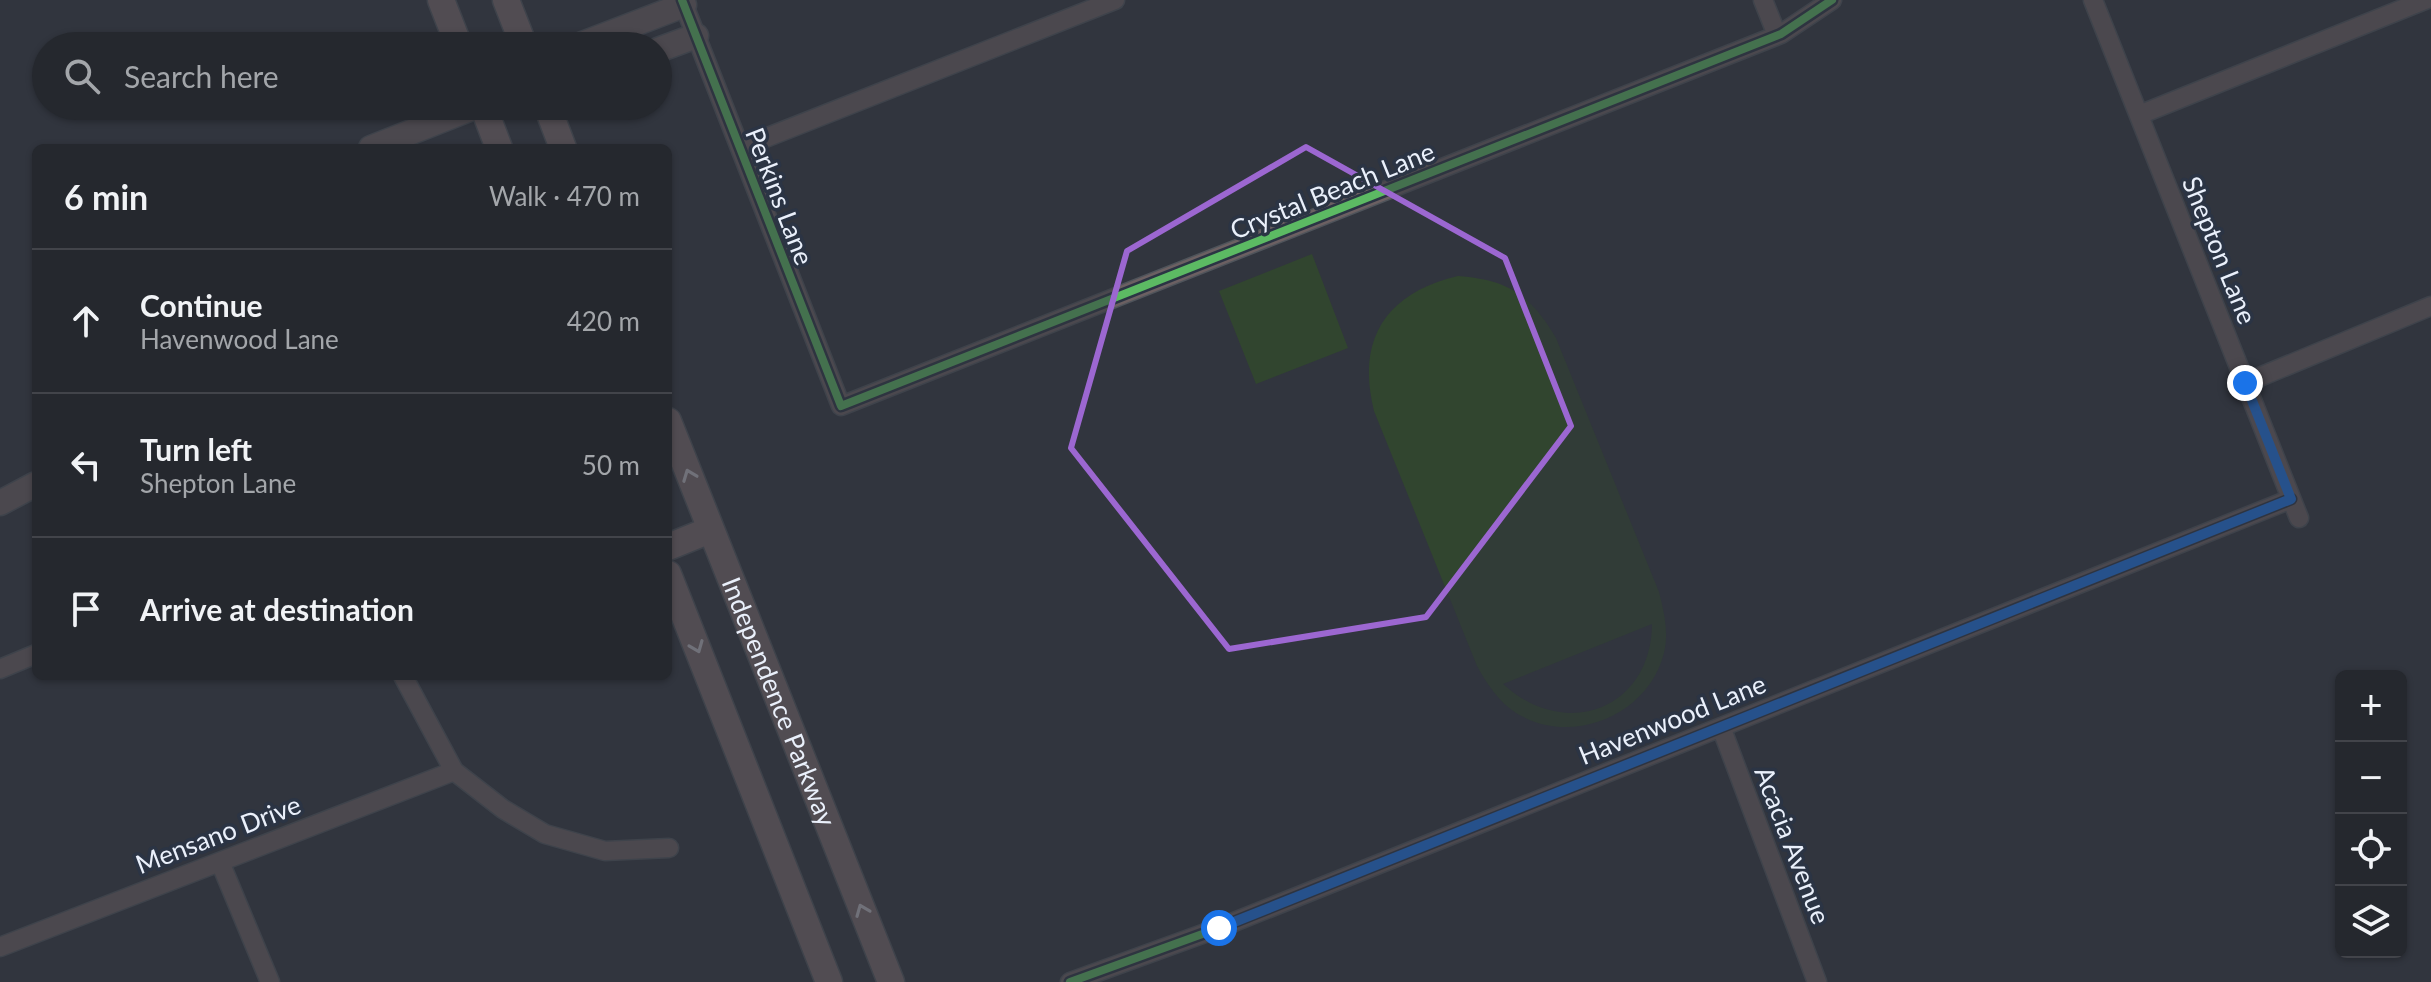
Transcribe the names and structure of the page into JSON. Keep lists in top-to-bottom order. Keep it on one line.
{"streets":{"main road":["Independence Parkway"],"street":["Crystal Beach Lane","Perkins Lane","Shepton Lane","Havenwood Lane","Mensano Drive","Acacia Avenue"]},"crossings":[["Crystal Beach Lane","Perkins Lane"],["Shepton Lane","Havenwood Lane"],["Havenwood Lane","Acacia Avenue"]],"page":{"search":"Search here","heading":["6 min","Walk · 470 m"],"list":[["Continue","Havenwood Lane","420 m"],["Turn left","Shepton Lane","50 m"],"Arrive at destination"],"map_buttons":["+","−"]}}
